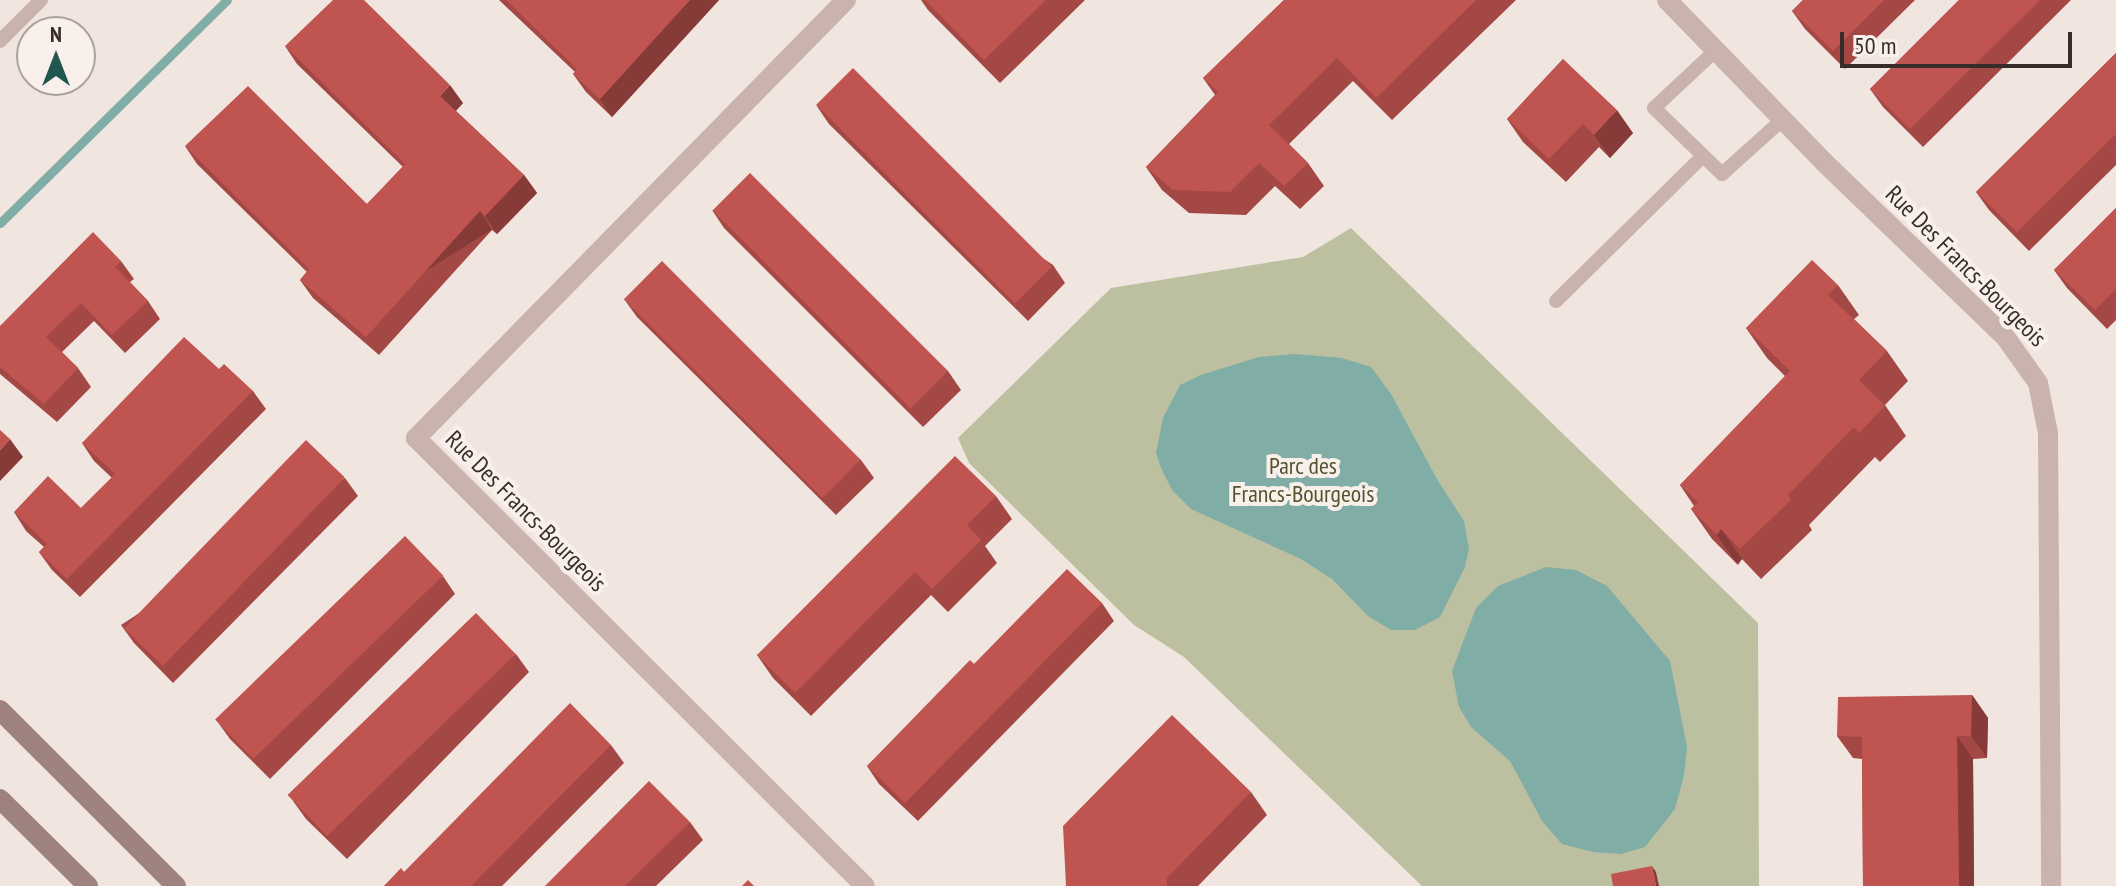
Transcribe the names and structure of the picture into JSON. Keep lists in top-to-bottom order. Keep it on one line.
{"streets":{"street":["Rue Des Francs-Bourgeois"]},"parks":["Parc des Francs-Bourgeois"],"scale_bar":"50 m","north":"top"}
